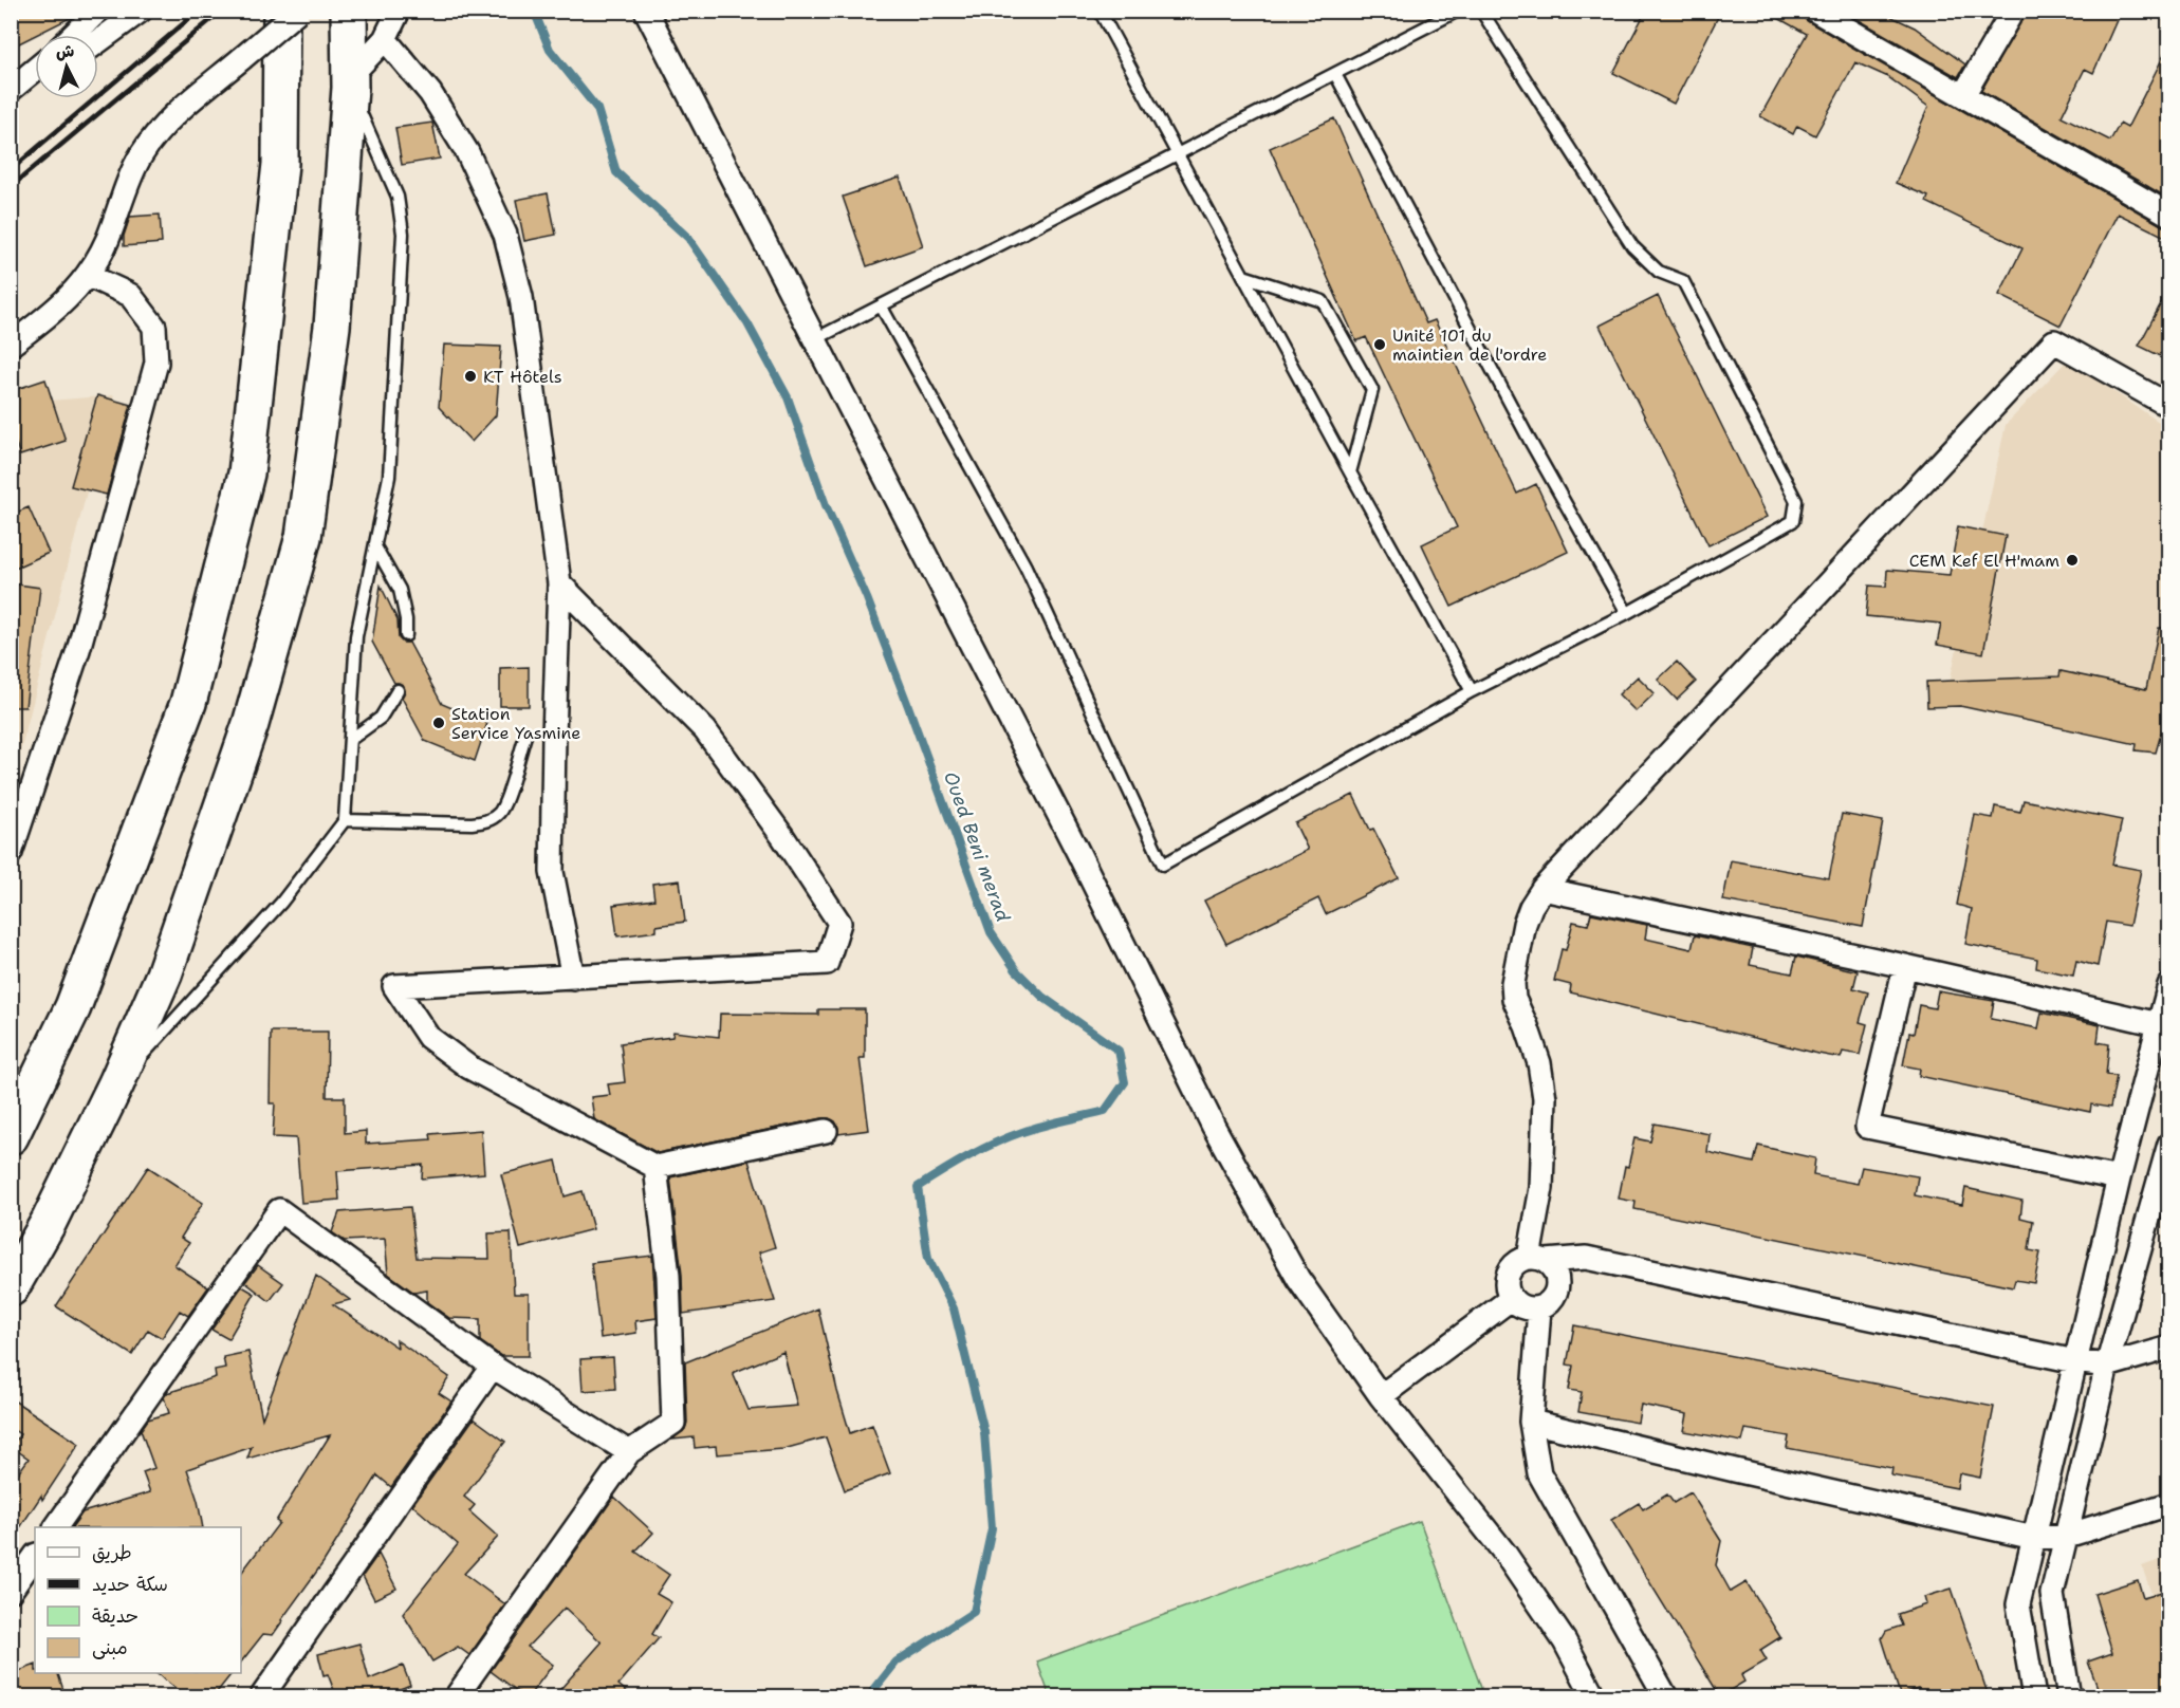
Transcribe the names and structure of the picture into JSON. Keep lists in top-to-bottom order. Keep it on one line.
{"water":["Oued Beni merad"],"places":["Unité 101 du maintien de l'ordre","KT Hôtels","CEM Kef El H'mam","Station Service Yasmine"],"legend":["طريق","سكة حديد","حديقة","مبنى"],"north":"top"}
